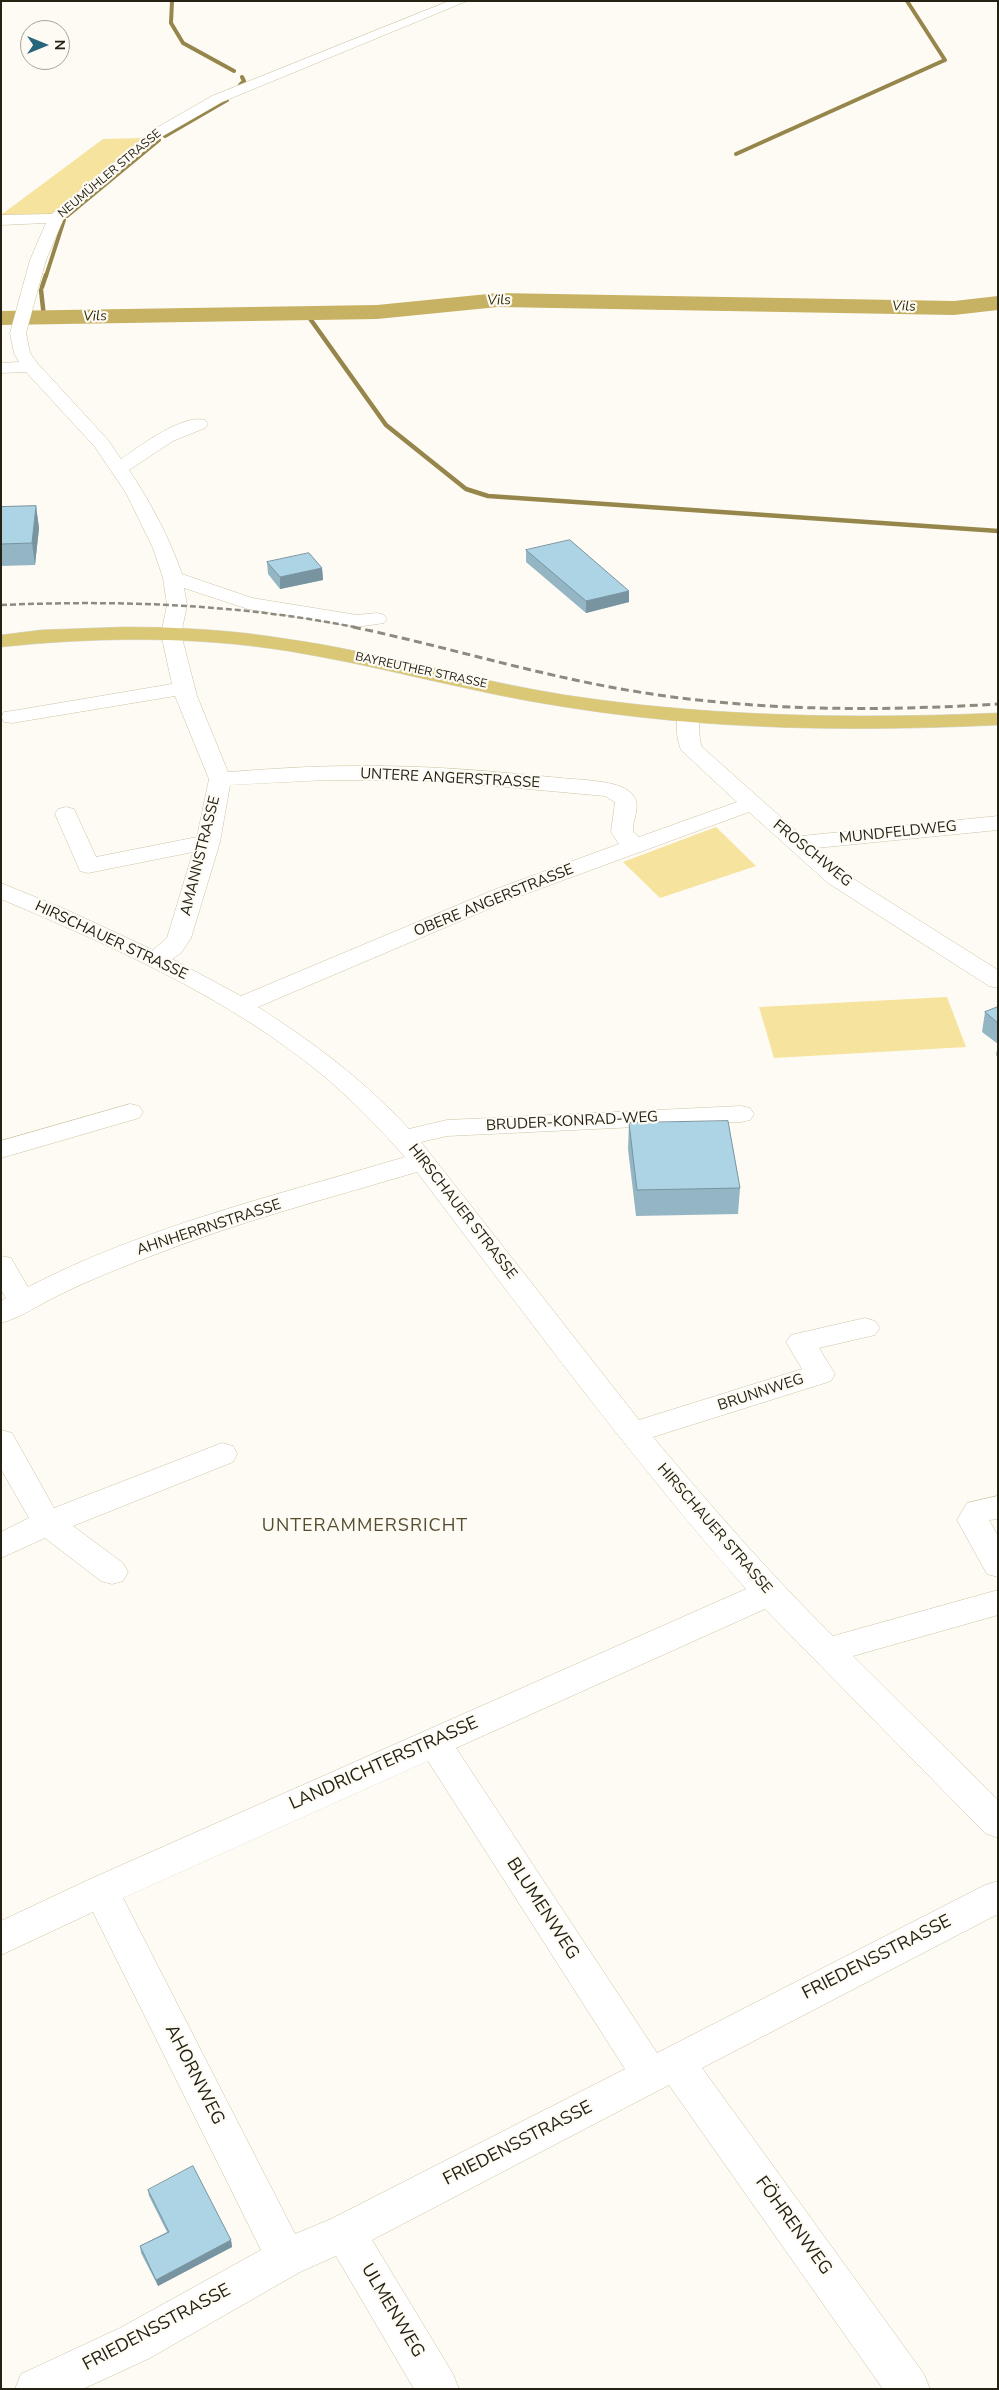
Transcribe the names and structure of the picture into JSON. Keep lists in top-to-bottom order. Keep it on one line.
{"streets":{"main road":["BAYREUTHER STRASSE"],"street":["NEUMÜHLER STRASSE","UNTERE ANGERSTRASSE","MUNDFELDWEG","FROSCHWEG","AMANNSTRASSE","OBERE ANGERSTRASSE","HIRSCHAUER STRASSE","BRUDER-KONRAD-WEG","AHNHERRNSTRASSE","BRUNNWEG","LANDRICHTERSTRASSE","BLUMENWEG","FRIEDENSSTRASSE","AHORNWEG","FÖHRENWEG","ULMENWEG"]},"crossings":[["NEUMÜHLER STRASSE","BAYREUTHER STRASSE"],["NEUMÜHLER STRASSE","AMANNSTRASSE"],["BAYREUTHER STRASSE","FROSCHWEG"],["BAYREUTHER STRASSE","AMANNSTRASSE"],["UNTERE ANGERSTRASSE","AMANNSTRASSE"],["UNTERE ANGERSTRASSE","OBERE ANGERSTRASSE"],["MUNDFELDWEG","FROSCHWEG"],["FROSCHWEG","OBERE ANGERSTRASSE"],["AMANNSTRASSE","HIRSCHAUER STRASSE"],["OBERE ANGERSTRASSE","HIRSCHAUER STRASSE"],["HIRSCHAUER STRASSE","BRUDER-KONRAD-WEG"],["HIRSCHAUER STRASSE","AHNHERRNSTRASSE"],["HIRSCHAUER STRASSE","BRUNNWEG"],["HIRSCHAUER STRASSE","LANDRICHTERSTRASSE"],["BRUDER-KONRAD-WEG","AHNHERRNSTRASSE"],["LANDRICHTERSTRASSE","BLUMENWEG"],["LANDRICHTERSTRASSE","AHORNWEG"],["BLUMENWEG","FRIEDENSSTRASSE"],["BLUMENWEG","FÖHRENWEG"],["FRIEDENSSTRASSE","AHORNWEG"],["FRIEDENSSTRASSE","FÖHRENWEG"],["FRIEDENSSTRASSE","ULMENWEG"]],"districts":["UNTERAMMERSRICHT"],"water":["Vils"],"north":"right"}
